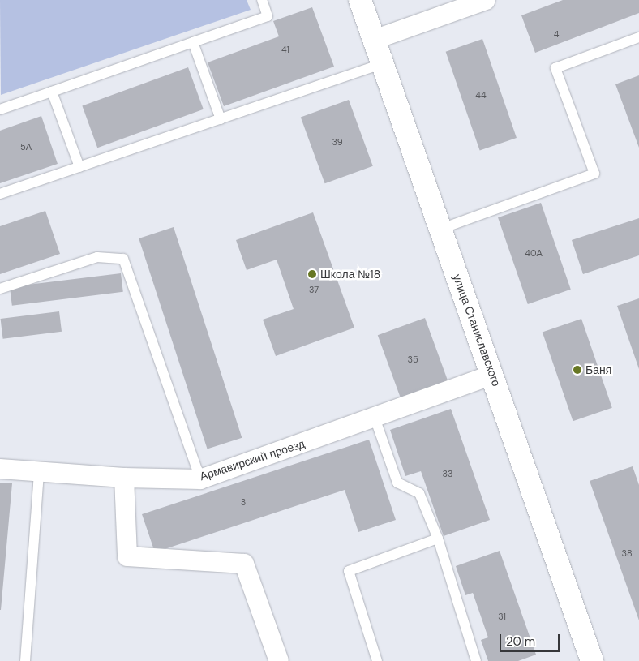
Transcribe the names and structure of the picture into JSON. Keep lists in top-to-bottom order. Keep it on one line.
{"streets":{"main road":["улица Станиславского"],"street":["Армавирский проезд"]},"crossings":[["улица Станиславского","Армавирский проезд"]],"places":["Школа №18","Баня"],"house_numbers":["4","41","44","39","5А","40А","37","35","33","3","38","31"],"scale_bar":"20 m"}
